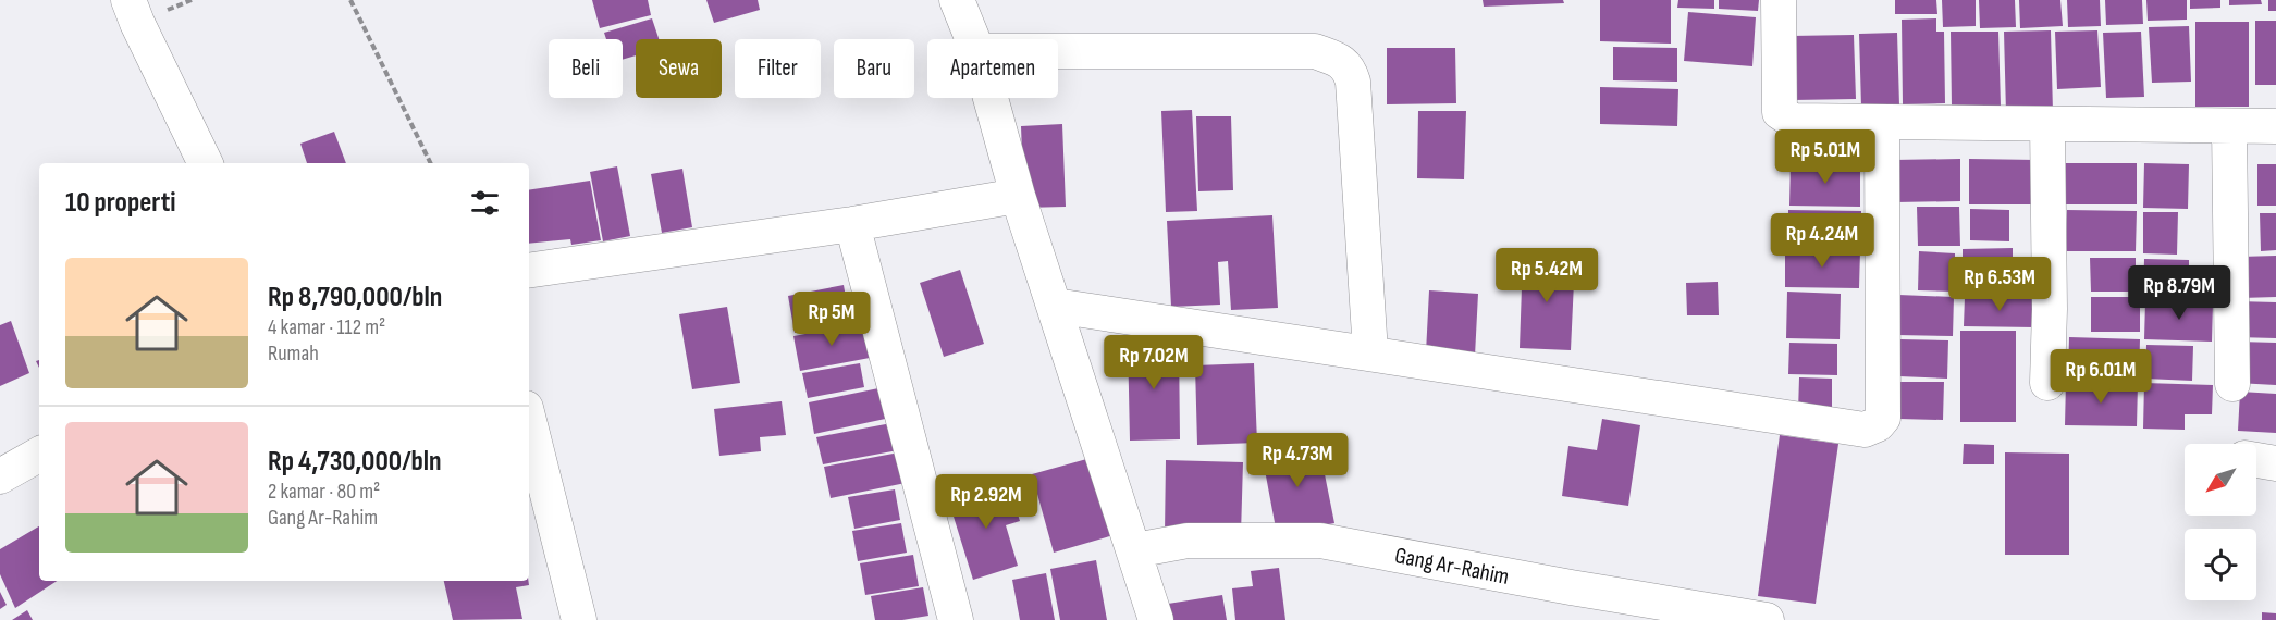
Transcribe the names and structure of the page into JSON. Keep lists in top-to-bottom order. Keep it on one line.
{"streets":{"street":["Gang Ar-Rahim"]},"north":"bottom left","page":{"chip":["Beli","Sewa","Filter","Baru","Apartemen"],"price":["Rp 5.01M","Rp 4.24M","Rp 5.42M","Rp 6.53M","Rp 8.79M","Rp 5M","Rp 7.02M","Rp 6.01M","Rp 4.73M","Rp 2.92M"],"heading":"10 properti","list":[{"name":"Rp 8,790,000/bln","note":"4 kamar · 112 m² · Rumah"},{"name":"Rp 4,730,000/bln","note":"2 kamar · 80 m² · Gang Ar-Rahim"}]}}
